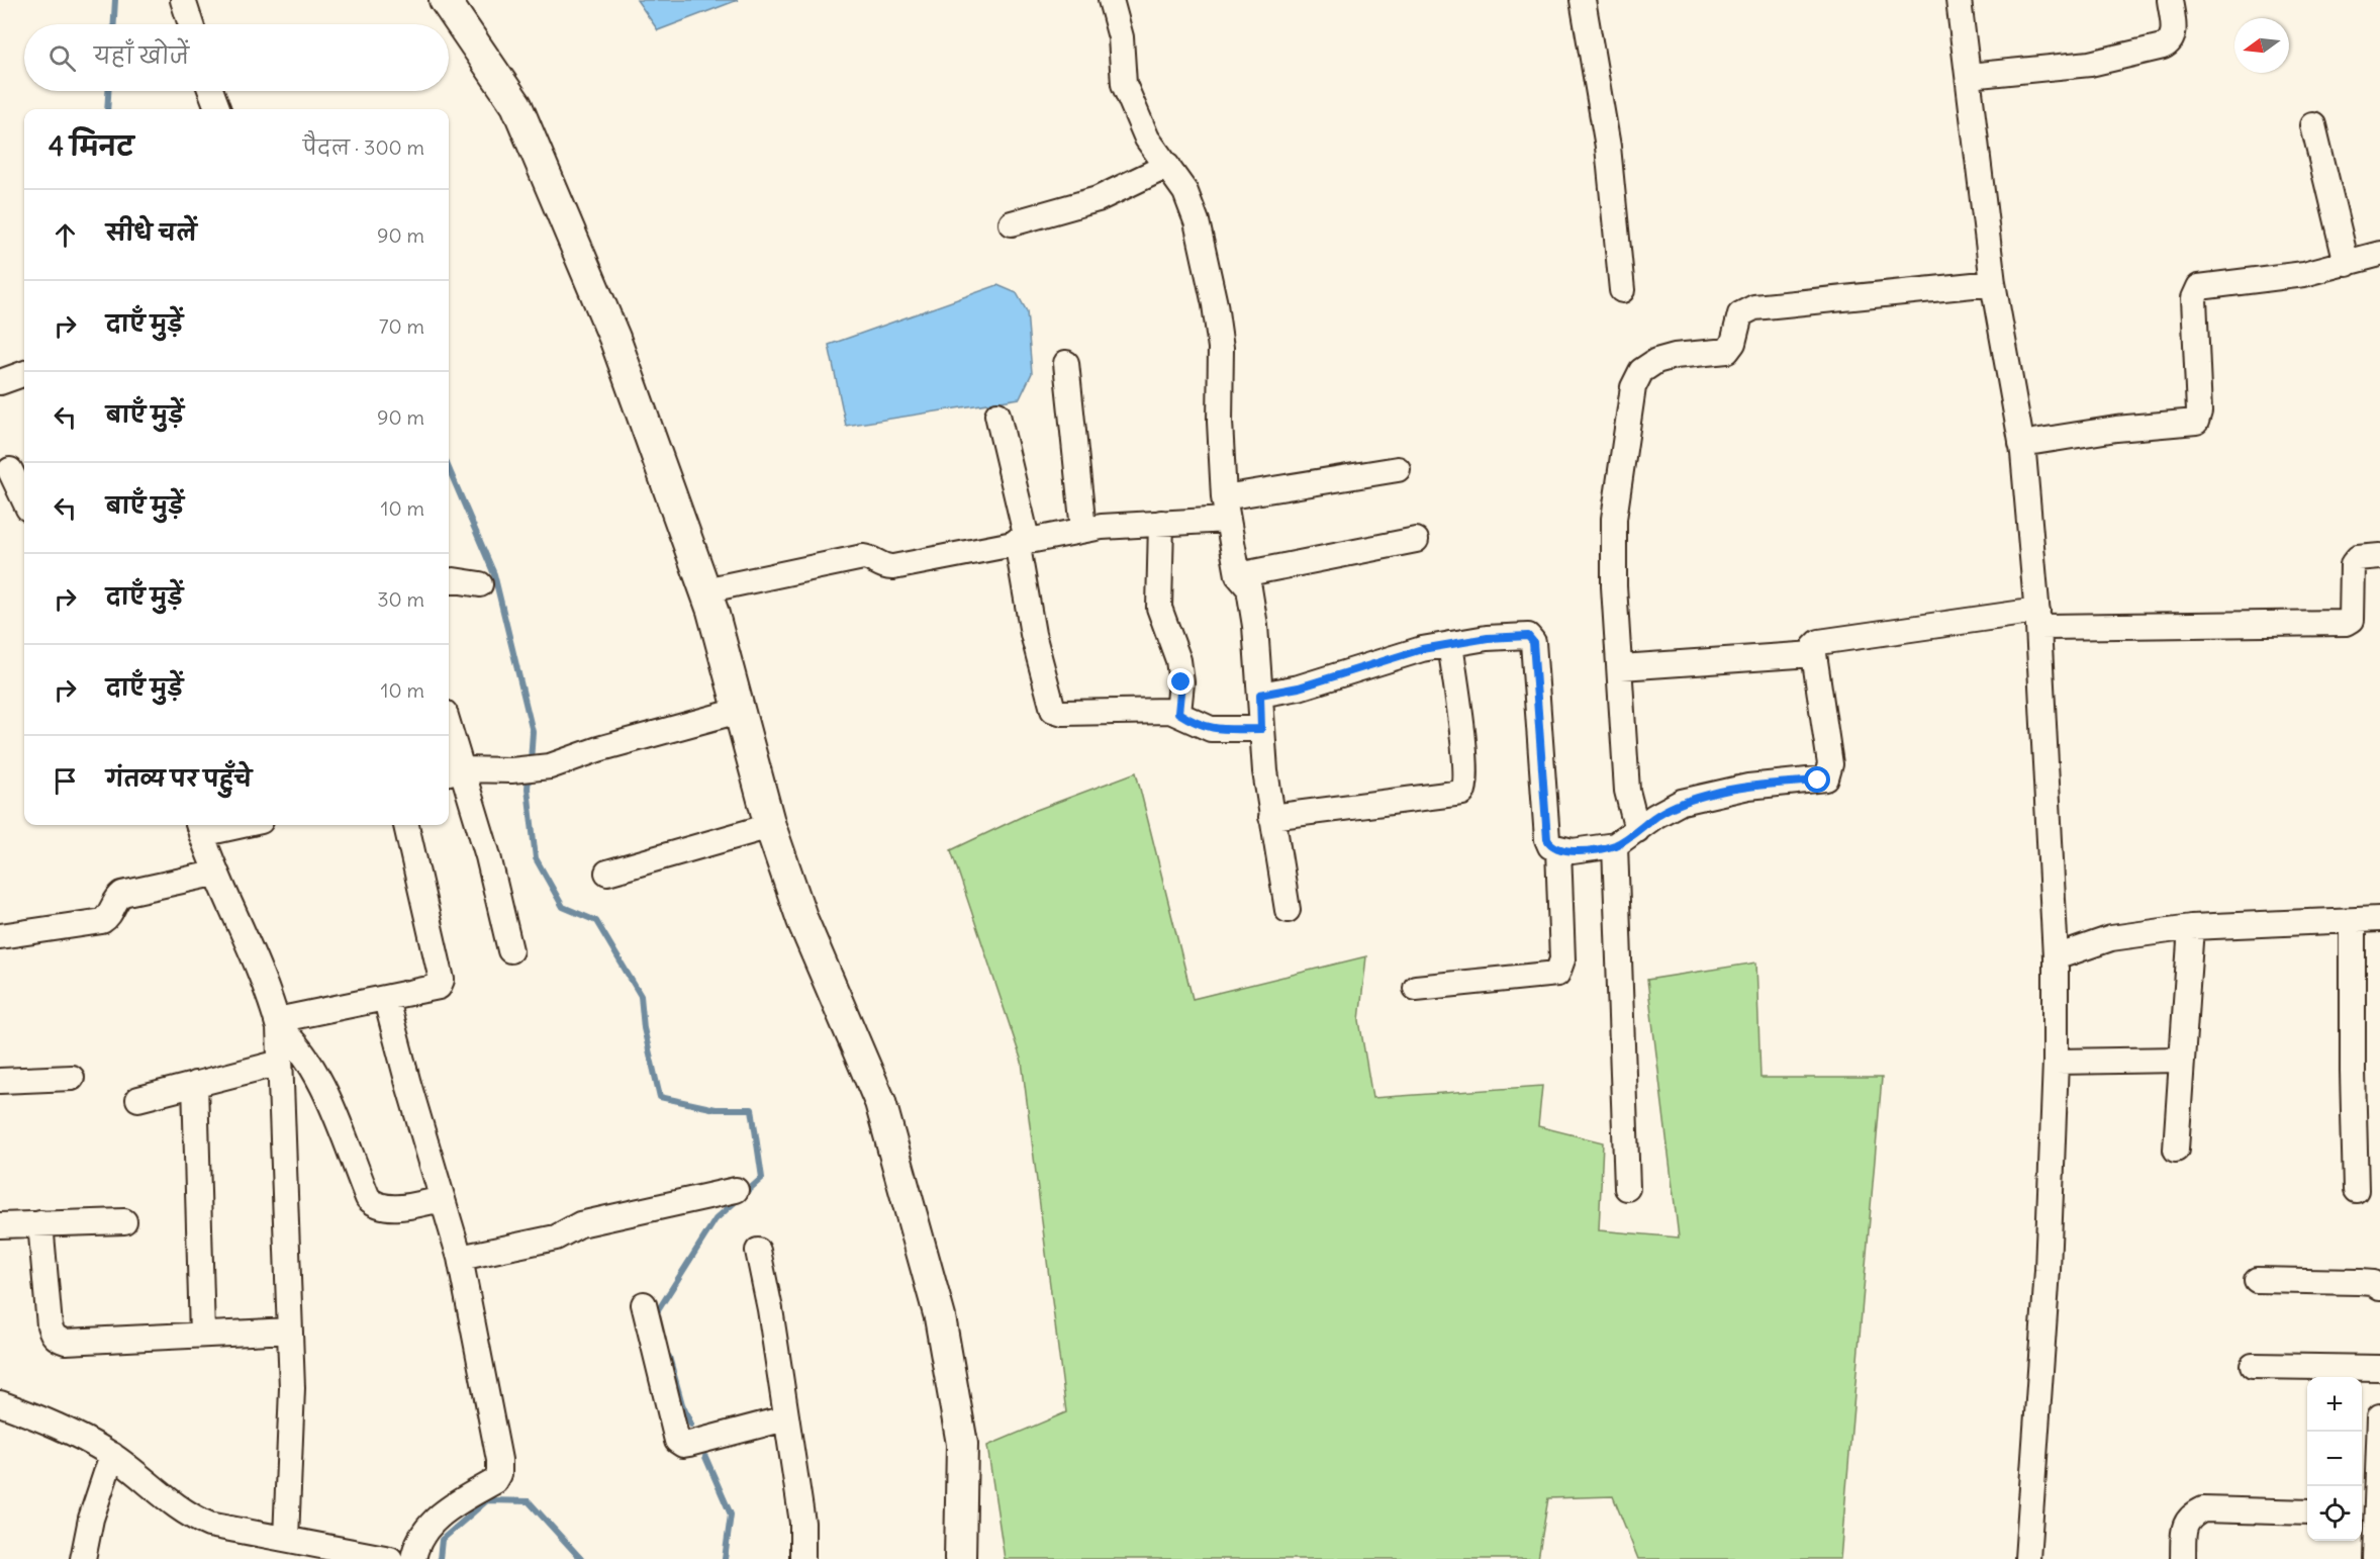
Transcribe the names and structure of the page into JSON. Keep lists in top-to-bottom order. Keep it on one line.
{"north":"left","page":{"search":"यहाँ खोजें","heading":["4 मिनट","पैदल · 300 m"],"list":[["सीधे चलें","90 m"],["दाएँ मुड़ें","70 m"],["बाएँ मुड़ें","90 m"],["बाएँ मुड़ें","10 m"],["दाएँ मुड़ें","30 m"],["दाएँ मुड़ें","10 m"],"गंतव्य पर पहुँचे"],"map_buttons":["+","−"]}}
